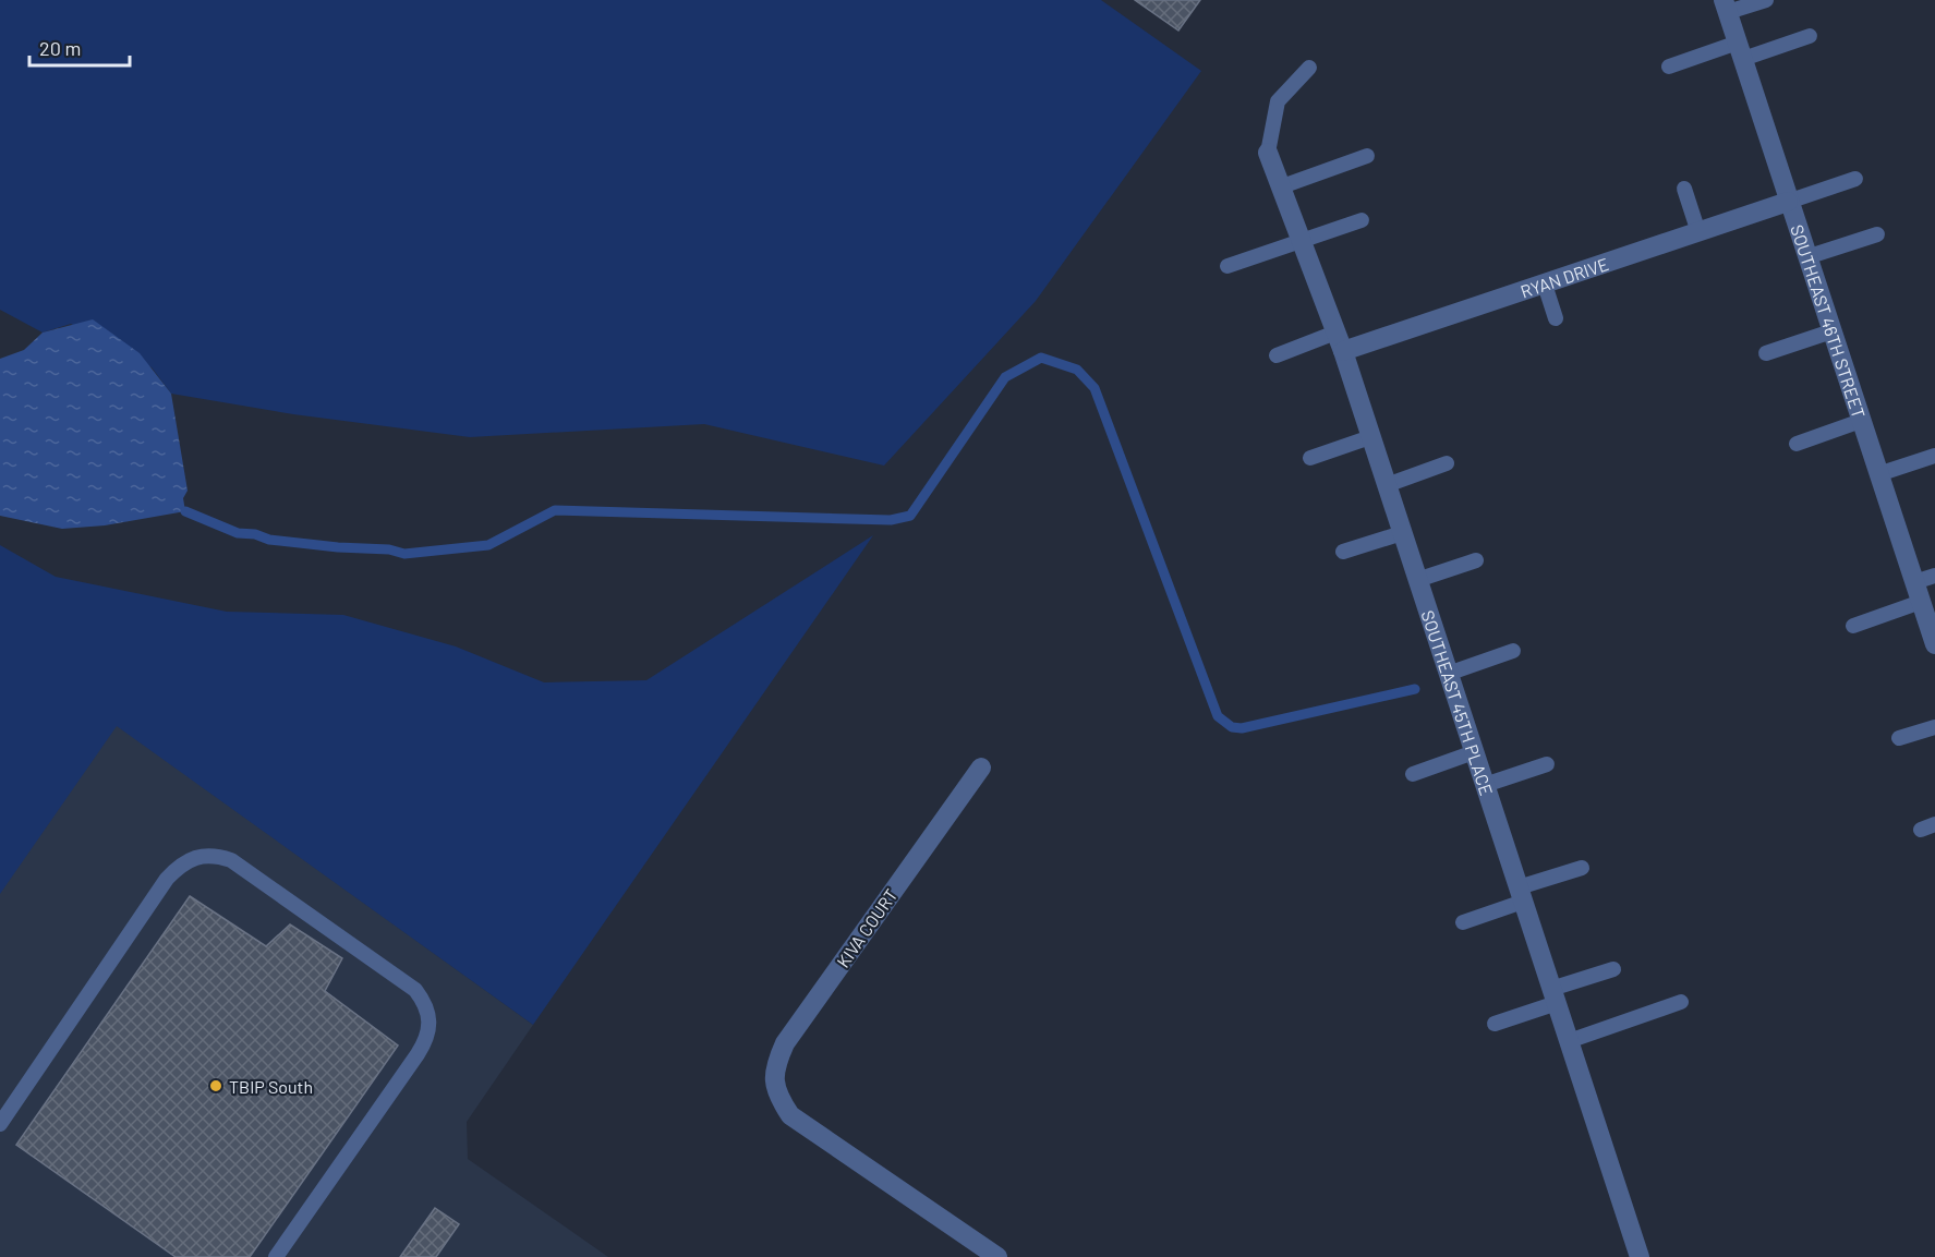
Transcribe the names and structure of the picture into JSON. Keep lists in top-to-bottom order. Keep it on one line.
{"streets":{"street":["RYAN DRIVE","SOUTHEAST 46TH STREET","SOUTHEAST 45TH PLACE","KIVA COURT"]},"crossings":[["RYAN DRIVE","SOUTHEAST 46TH STREET"],["RYAN DRIVE","SOUTHEAST 45TH PLACE"]],"places":["TBIP South"],"scale_bar":"20 m"}
